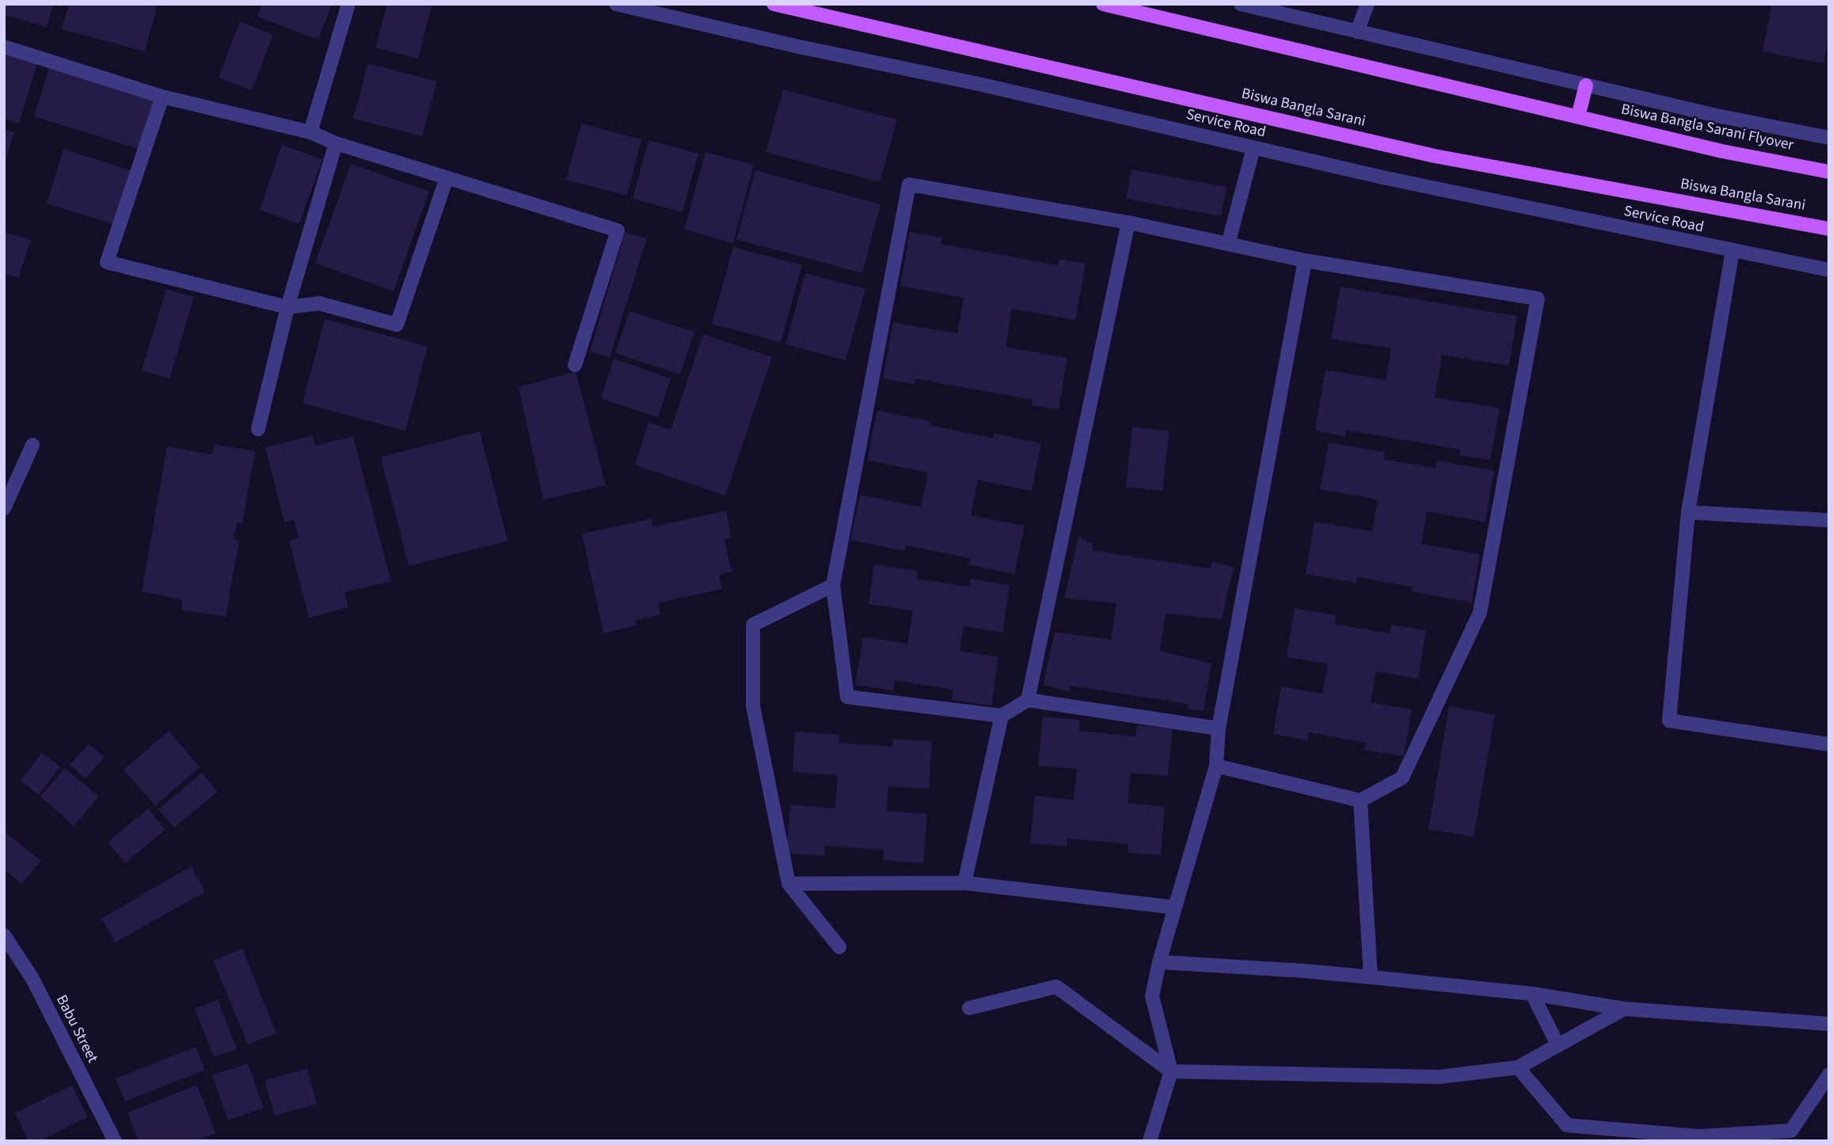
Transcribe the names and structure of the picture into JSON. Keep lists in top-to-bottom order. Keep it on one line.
{"streets":{"main road":["Biswa Bangla Sarani","Biswa Bangla Sarani Flyover"],"street":["Service Road","Babu Street"]}}
